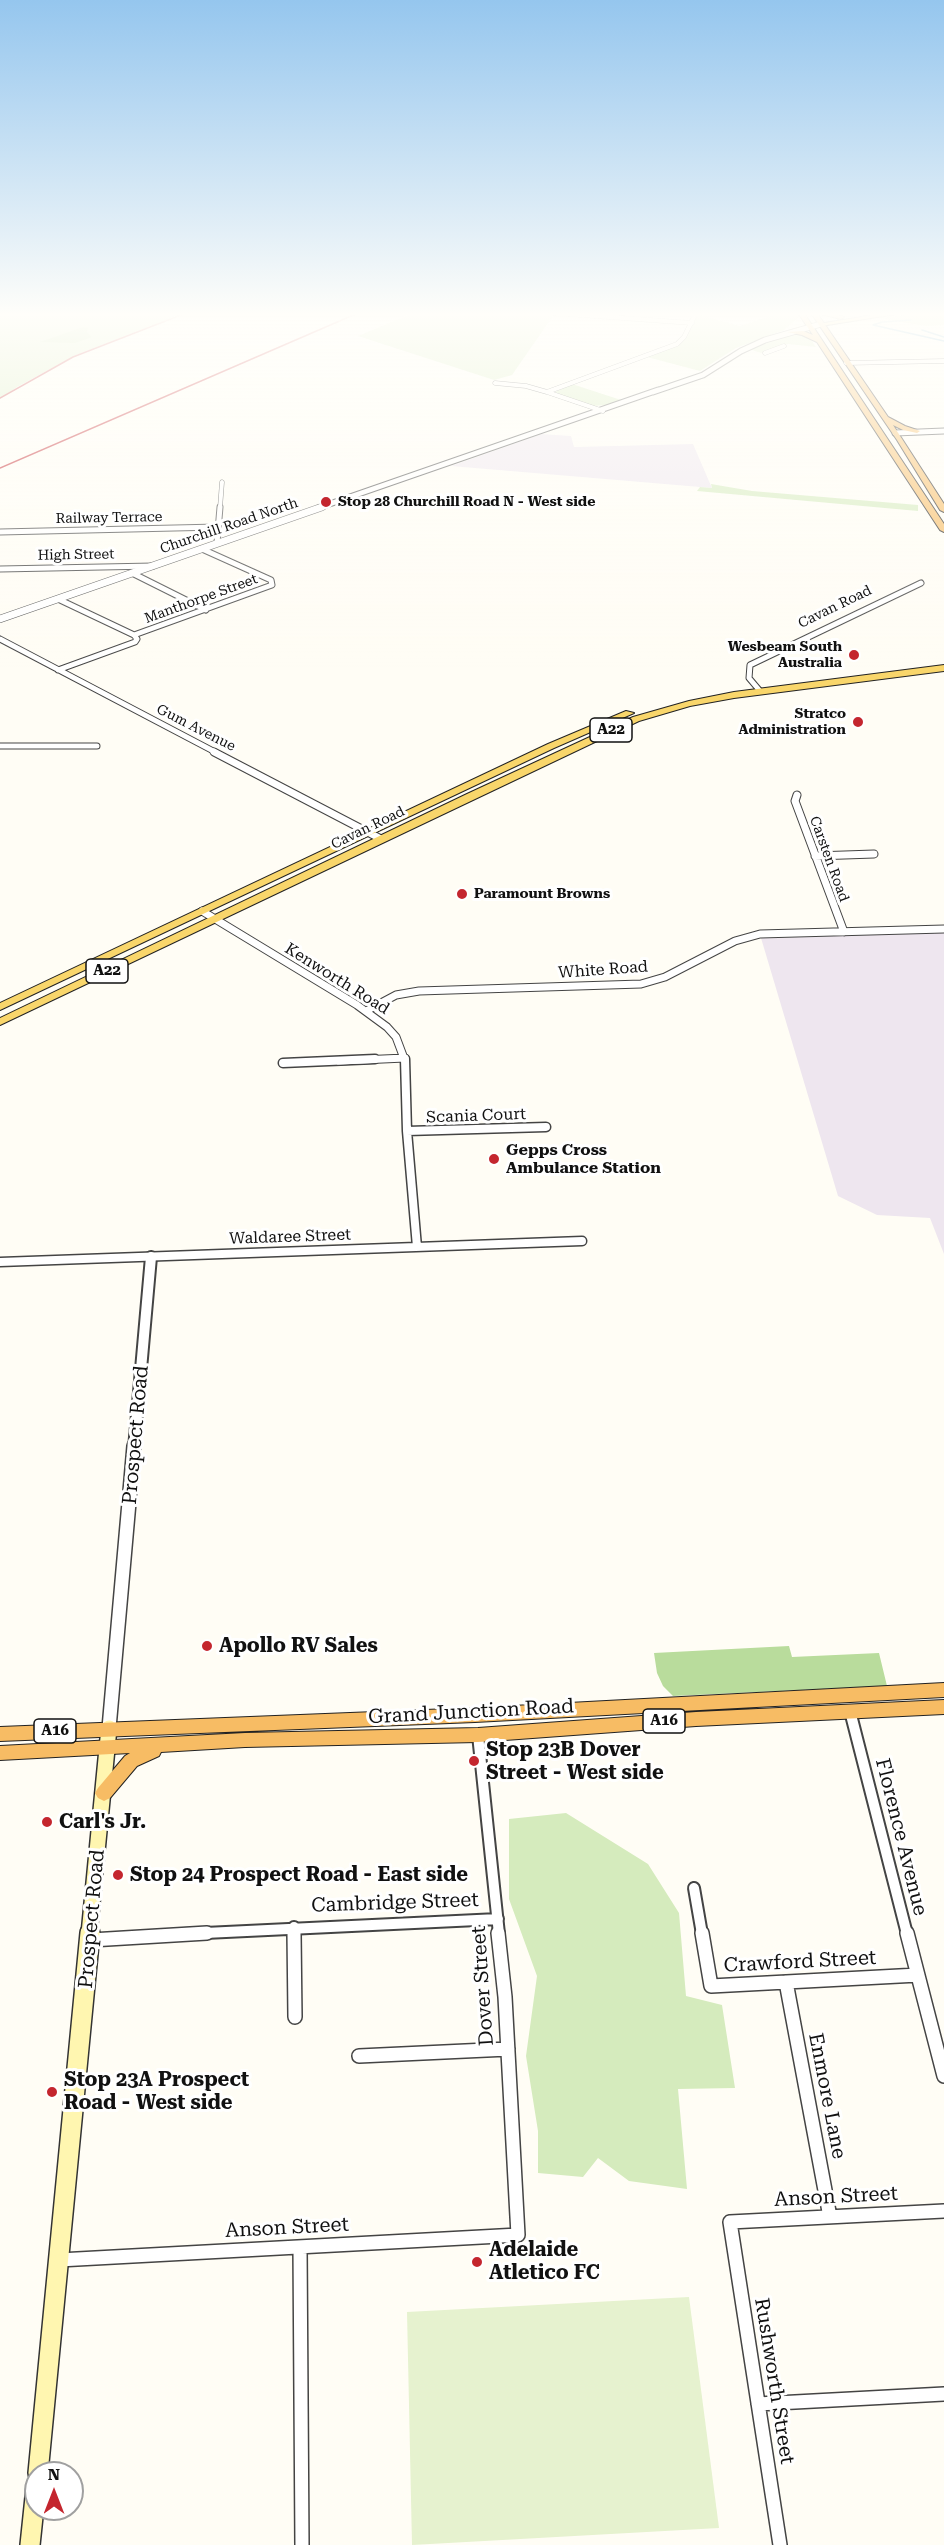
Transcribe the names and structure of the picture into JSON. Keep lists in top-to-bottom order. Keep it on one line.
{"streets":{"highway":["Grand Junction Road","A16"],"main road":["Cavan Road","A22","Prospect Road"],"street":["Railway Terrace","Churchill Road North","High Street","Manthorpe Street","Gum Avenue","Carsten Road","White Road","Kenworth Road","Scania Court","Waldaree Street","Florence Avenue","Cambridge Street","Crawford Street","Dover Street","Enmore Lane","Anson Street","Rushworth Street"]},"crossings":[["Churchill Road North","High Street"],["Churchill Road North","Manthorpe Street"],["Manthorpe Street","Gum Avenue"],["Cavan Road","Gum Avenue"],["Cavan Road","Kenworth Road"],["Carsten Road","White Road"],["White Road","Kenworth Road"],["Kenworth Road","Scania Court"],["Kenworth Road","Waldaree Street"],["Waldaree Street","Prospect Road"],["Prospect Road","Grand Junction Road"],["Prospect Road","Cambridge Street"],["Prospect Road","Anson Street"],["Grand Junction Road","Florence Avenue"],["Grand Junction Road","Dover Street"],["Florence Avenue","Crawford Street"],["Cambridge Street","Dover Street"],["Crawford Street","Enmore Lane"],["Dover Street","Anson Street"],["Enmore Lane","Anson Street"],["Anson Street","Rushworth Street"]],"places":["Stop 28 Churchill Road N - West side","Wesbeam South Australia","Stratco Administration","Paramount Browns","Gepps Cross Ambulance Station","Apollo RV Sales","Stop 23B Dover Street - West side","Carl's Jr.","Stop 24 Prospect Road - East side","Stop 23A Prospect Road - West side","Adelaide Atletico FC"],"north":"top"}
